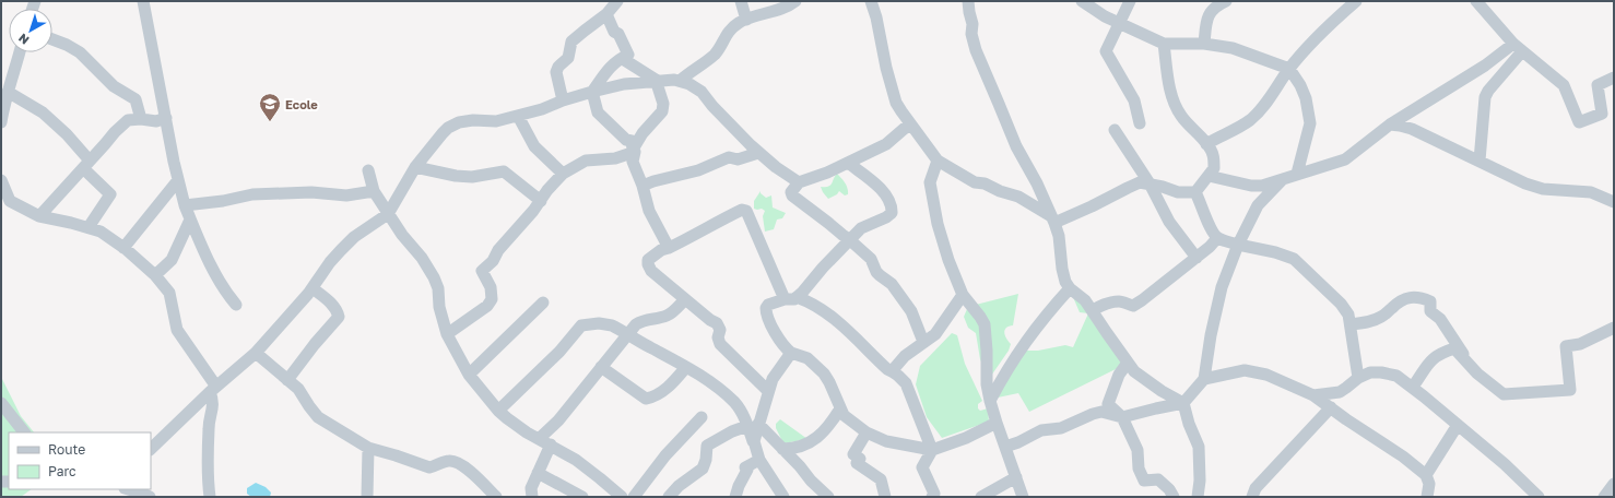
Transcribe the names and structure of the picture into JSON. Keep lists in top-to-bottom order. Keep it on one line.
{"places":{"school or university":["Ecole"]},"legend":["Route","Parc"],"north":"bottom left"}
